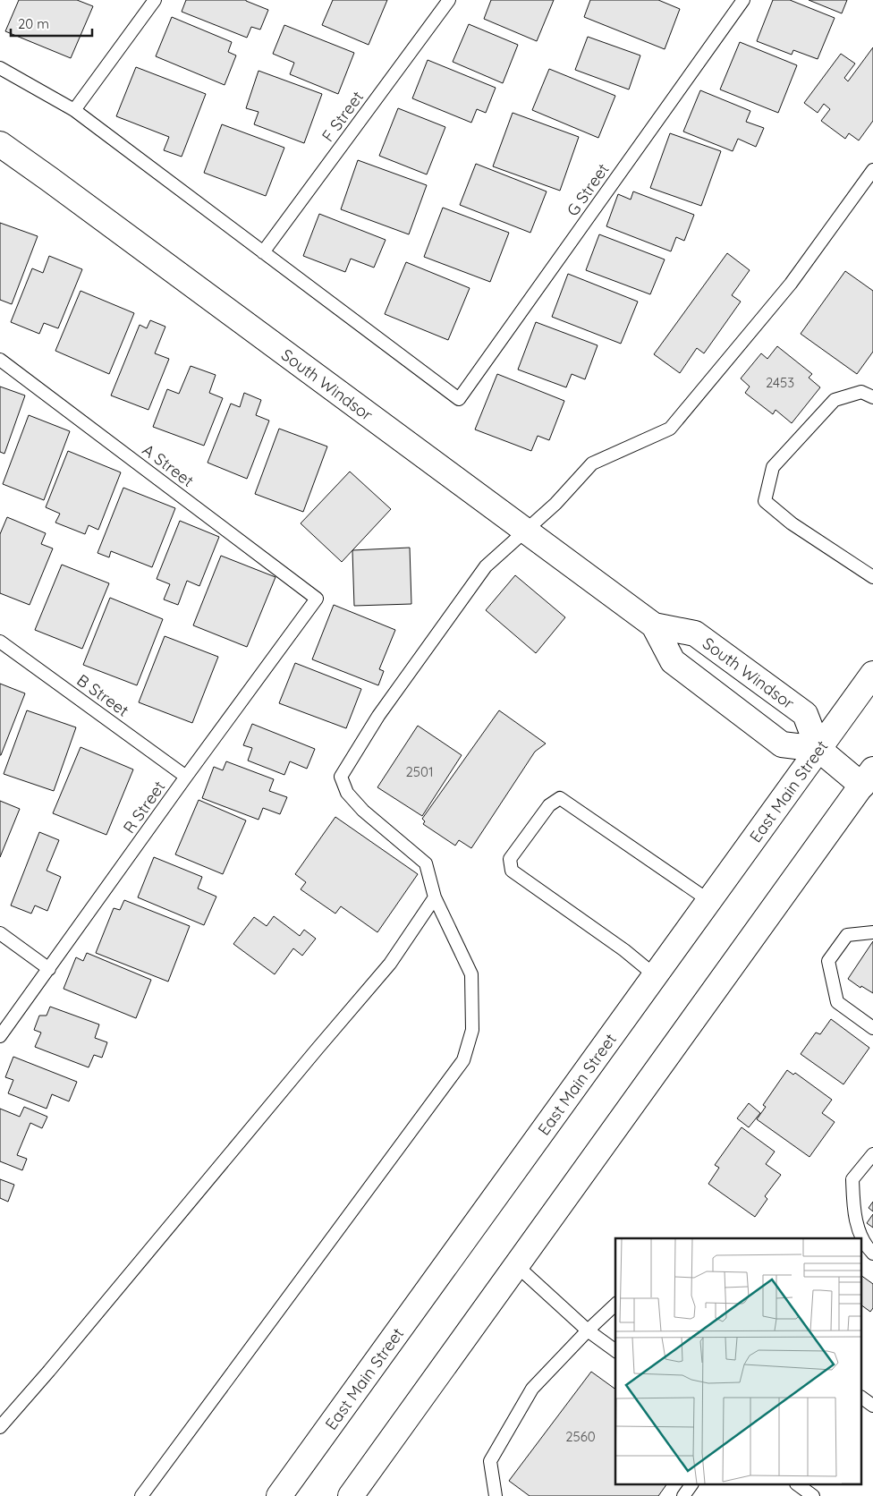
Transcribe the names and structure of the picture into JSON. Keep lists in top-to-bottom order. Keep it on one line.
{"streets":{"main road":["South Windsor","East Main Street"],"lane":["F Street","G Street","A Street","B Street","R Street"]},"crossings":[["F Street","G Street"],["South Windsor","East Main Street"],["A Street","R Street"],["B Street","R Street"]],"house_numbers":["2453","2501","2560"],"scale_bar":"20 m"}
